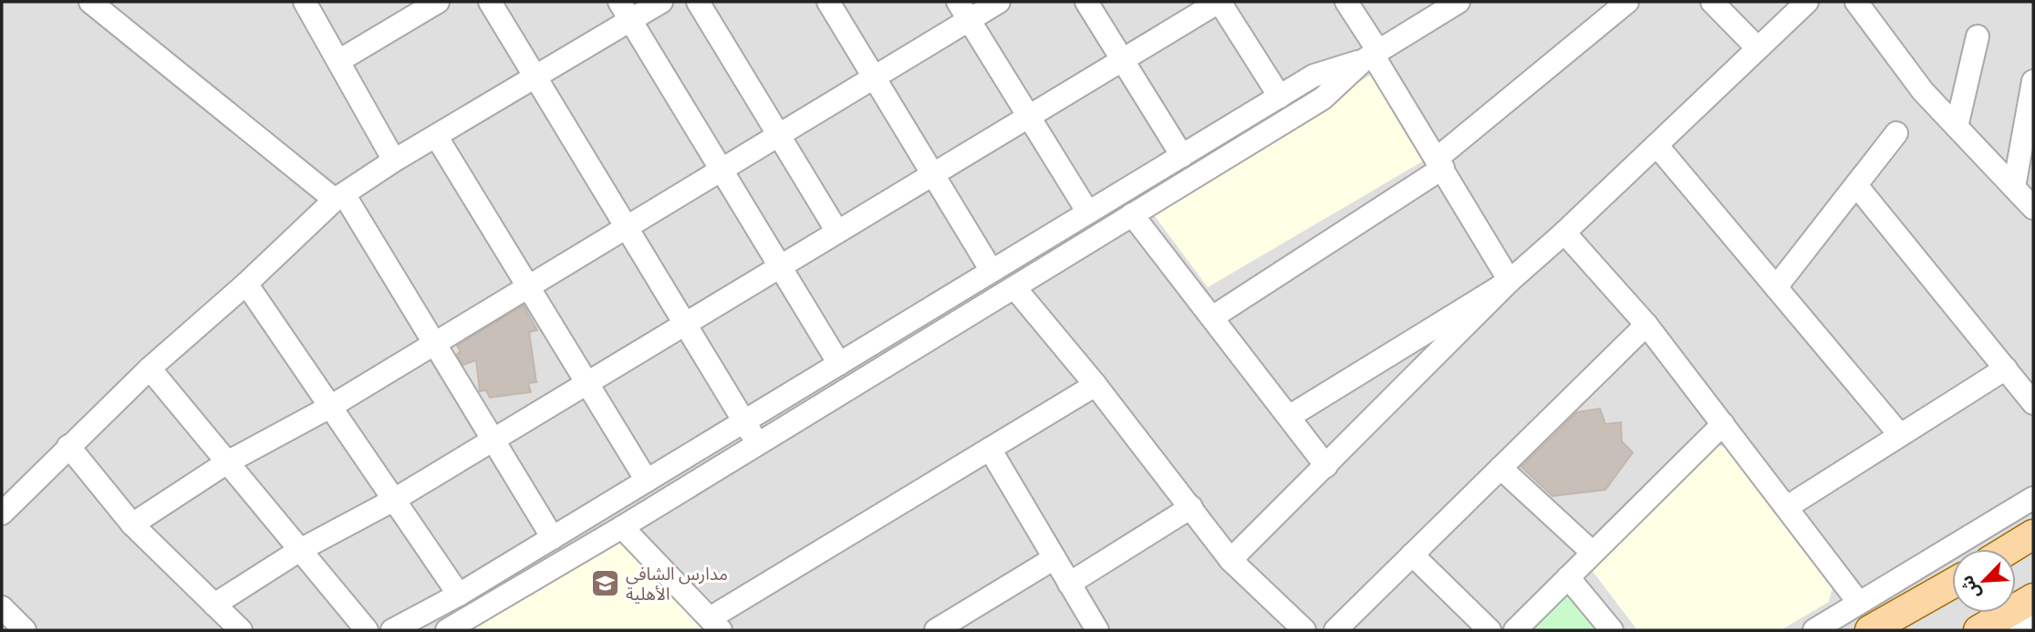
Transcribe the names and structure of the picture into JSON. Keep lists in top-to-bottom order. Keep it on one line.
{"places":{"school or university":["مدارس الشافي الأهلية"]},"north":"bottom left"}
